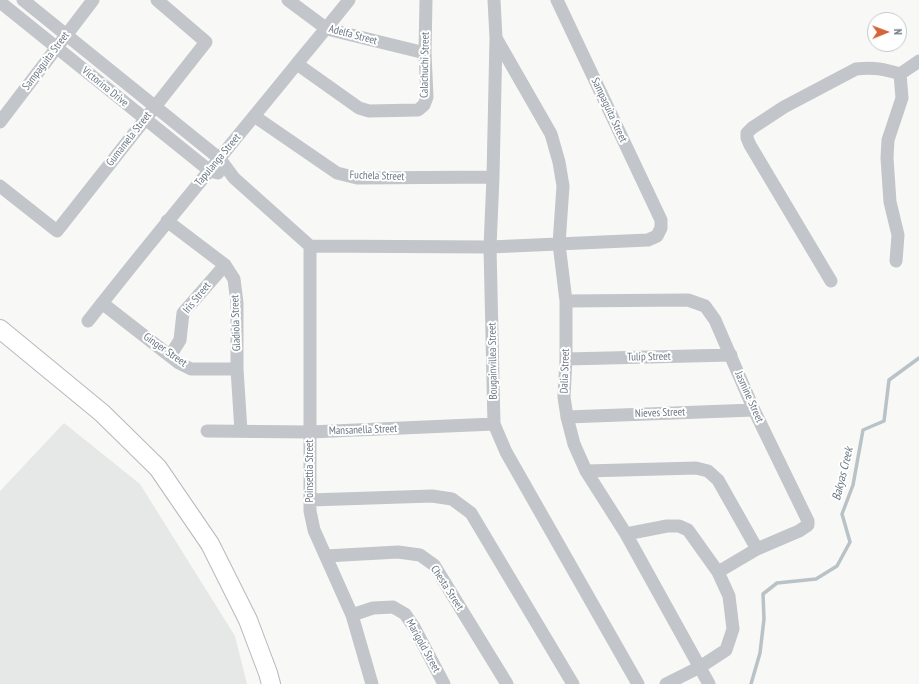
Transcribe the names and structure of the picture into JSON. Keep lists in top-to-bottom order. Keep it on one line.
{"streets":{"street":["Adelfa Street","Sampaguita Street","Calachuchi Street","Victorina Drive","Gumamela Street","Tapulanga Street","Fuchela Street","Iris Street","Gladiola Street","Ginger Street","Tulip Street","Bougainvillea Street","Dalia Street","Jasmine Street","Nieves Street","Mansanella Street","Poinsettia Street","Chesta Street","Marigold Street"]},"crossings":[["Adelfa Street","Calachuchi Street"],["Adelfa Street","Tapulanga Street"],["Sampaguita Street","Victorina Drive"],["Sampaguita Street","Dalia Street"],["Calachuchi Street","Tapulanga Street"],["Victorina Drive","Gumamela Street"],["Victorina Drive","Tapulanga Street"],["Victorina Drive","Poinsettia Street"],["Tapulanga Street","Fuchela Street"],["Tapulanga Street","Gladiola Street"],["Tapulanga Street","Ginger Street"],["Fuchela Street","Bougainvillea Street"],["Iris Street","Gladiola Street"],["Iris Street","Ginger Street"],["Gladiola Street","Ginger Street"],["Gladiola Street","Mansanella Street"],["Tulip Street","Dalia Street"],["Tulip Street","Jasmine Street"],["Bougainvillea Street","Dalia Street"],["Bougainvillea Street","Mansanella Street"],["Dalia Street","Jasmine Street"],["Dalia Street","Nieves Street"],["Jasmine Street","Nieves Street"],["Mansanella Street","Poinsettia Street"],["Poinsettia Street","Chesta Street"],["Poinsettia Street","Marigold Street"]],"water":["Bakyas Creek"],"north":"right"}
